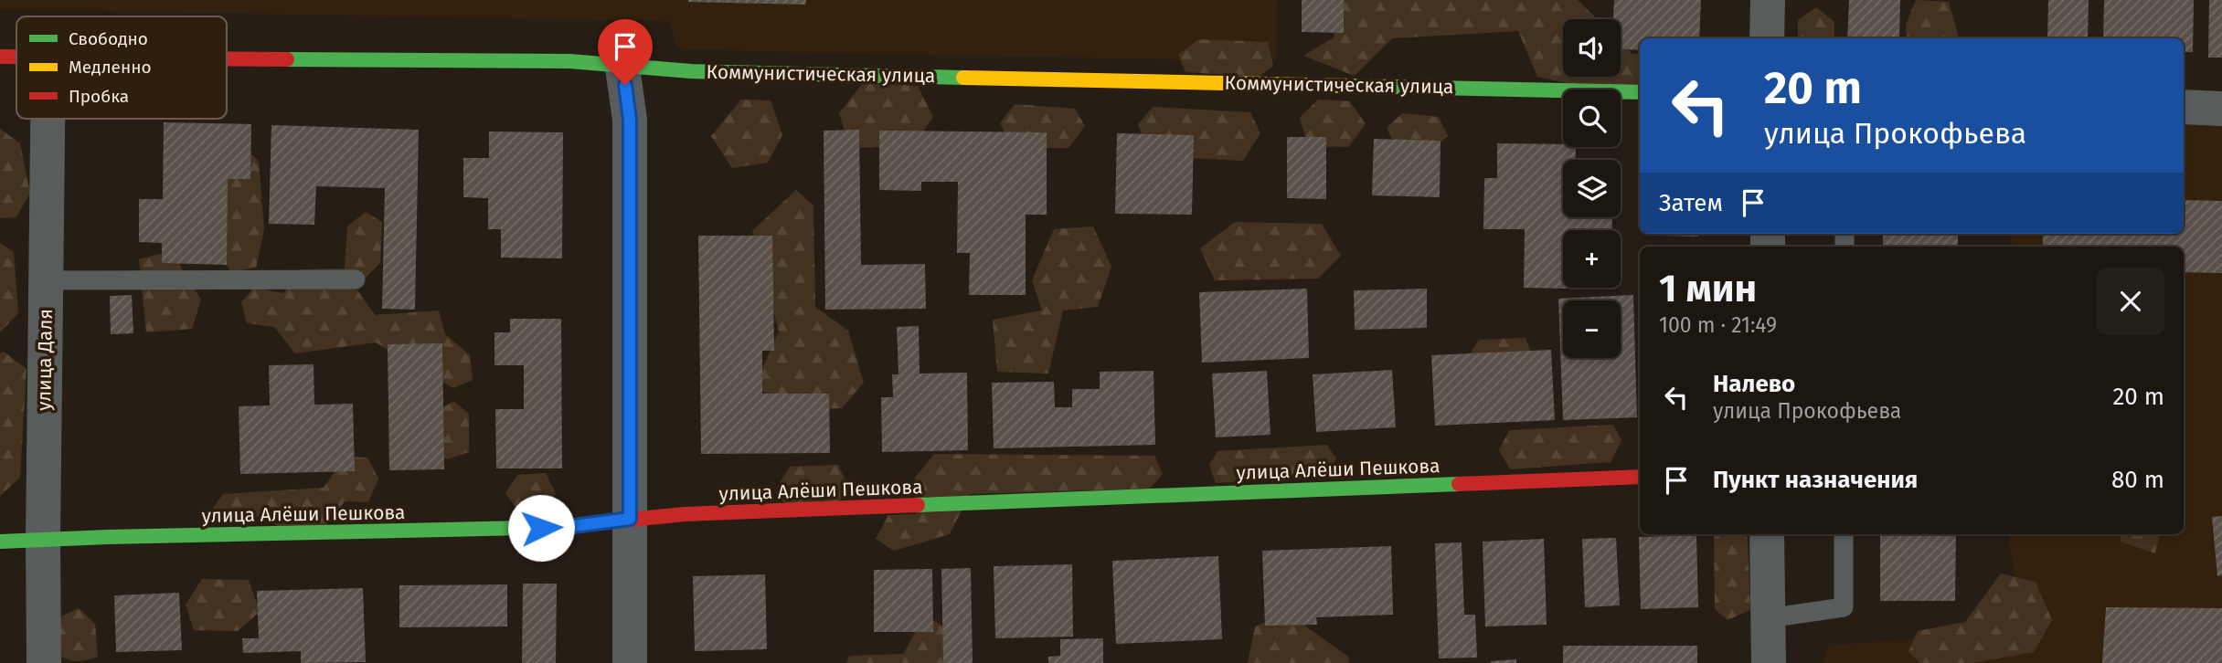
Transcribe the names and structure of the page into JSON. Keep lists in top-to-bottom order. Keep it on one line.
{"streets":{"street":["Коммунистическая улица","улица Даля","улица Алёши Пешкова"]},"crossings":[["улица Даля","улица Алёши Пешкова"]],"legend":["Свободно","Медленно","Пробка"],"page":{"map_buttons":["+","−"],"turn":["20 m","улица Прокофьева"],"then":"Затем","heading":["1 мин","100 m · 21:49"],"list":[{"name":"Налево","note":"улица Прокофьева","value":"20 m"},{"name":"Пункт назначения","value":"80 m"}]}}
